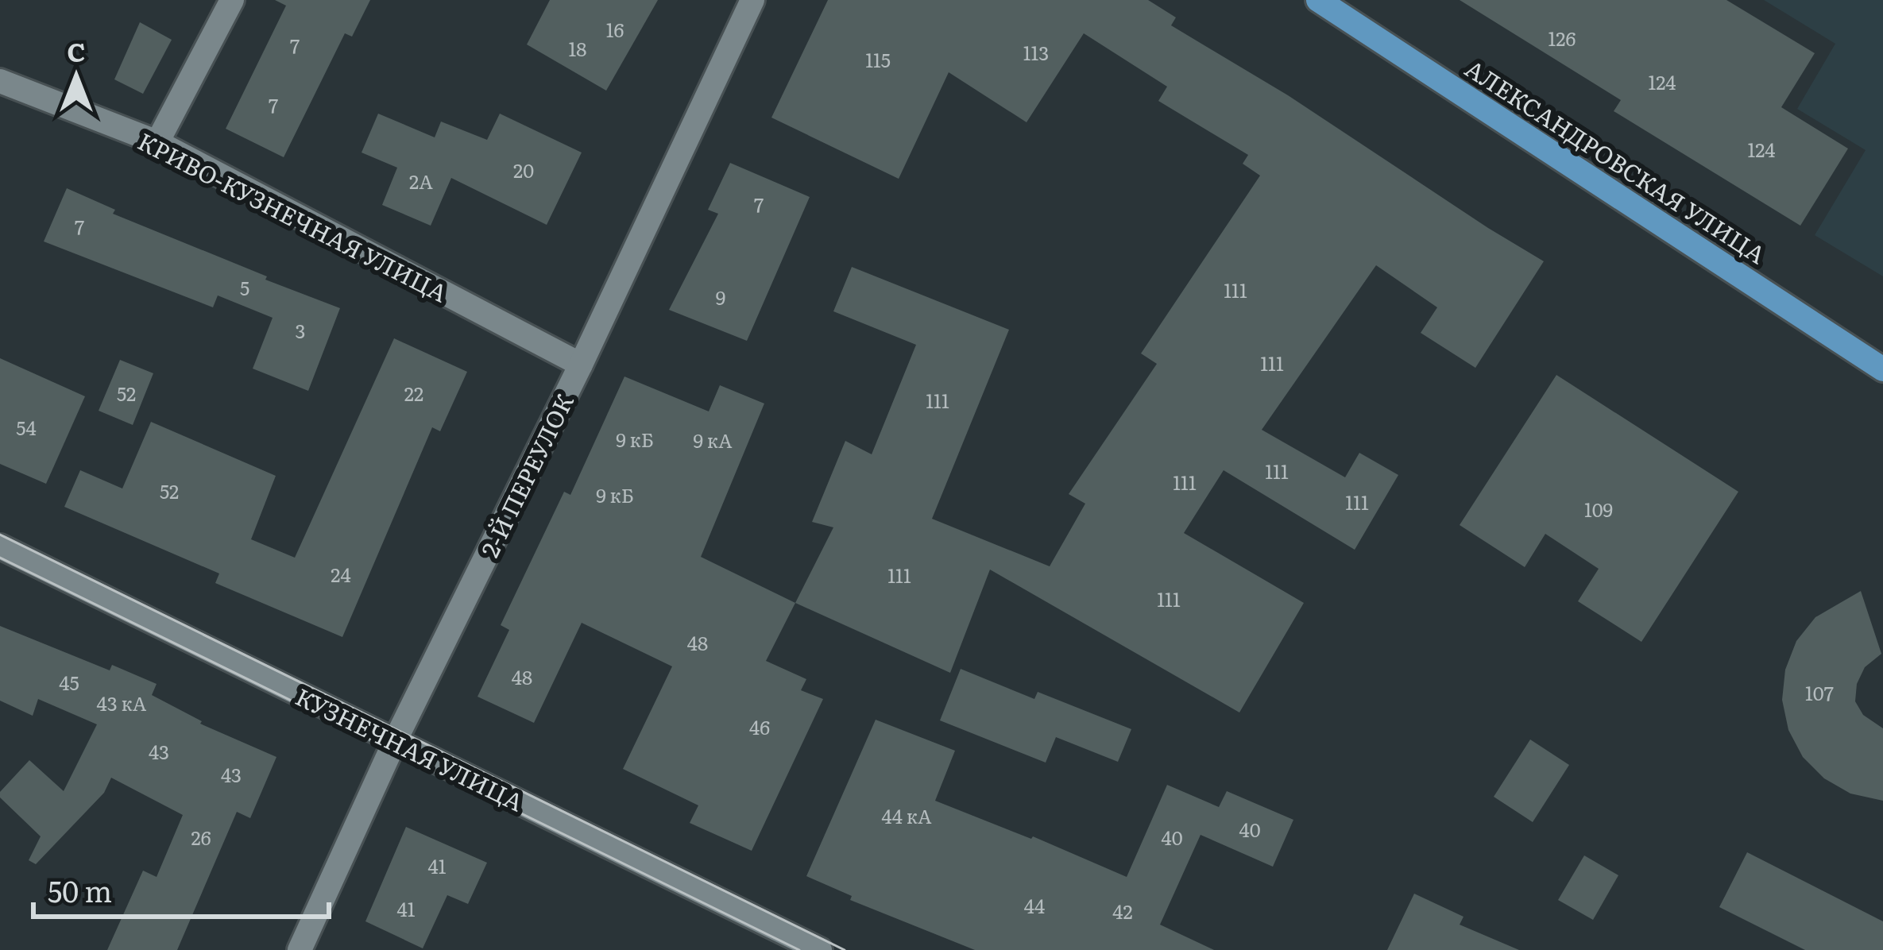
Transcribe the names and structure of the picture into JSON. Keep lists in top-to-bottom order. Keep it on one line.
{"streets":{"main road":["АЛЕКСАНДРОВСКАЯ УЛИЦА"],"street":["КРИВО-КУЗНЕЧНАЯ УЛИЦА","2-Й ПЕРЕУЛОК","КУЗНЕЧНАЯ УЛИЦА"]},"crossings":[["КРИВО-КУЗНЕЧНАЯ УЛИЦА","2-Й ПЕРЕУЛОК"],["2-Й ПЕРЕУЛОК","КУЗНЕЧНАЯ УЛИЦА"]],"house_numbers":["16","126","7","18","113","115","124","7","124","20","2А","7","7","5","111","9","3","111","52","22","111","54","9 кБ","9 кА","111","111","52","9 кБ","111","109","24","111","111","48","48","45","107","43 кА","46","43","43","44 кА","40","26","40","41","44","41","42"],"scale_bar":"50 m","north":"top"}
